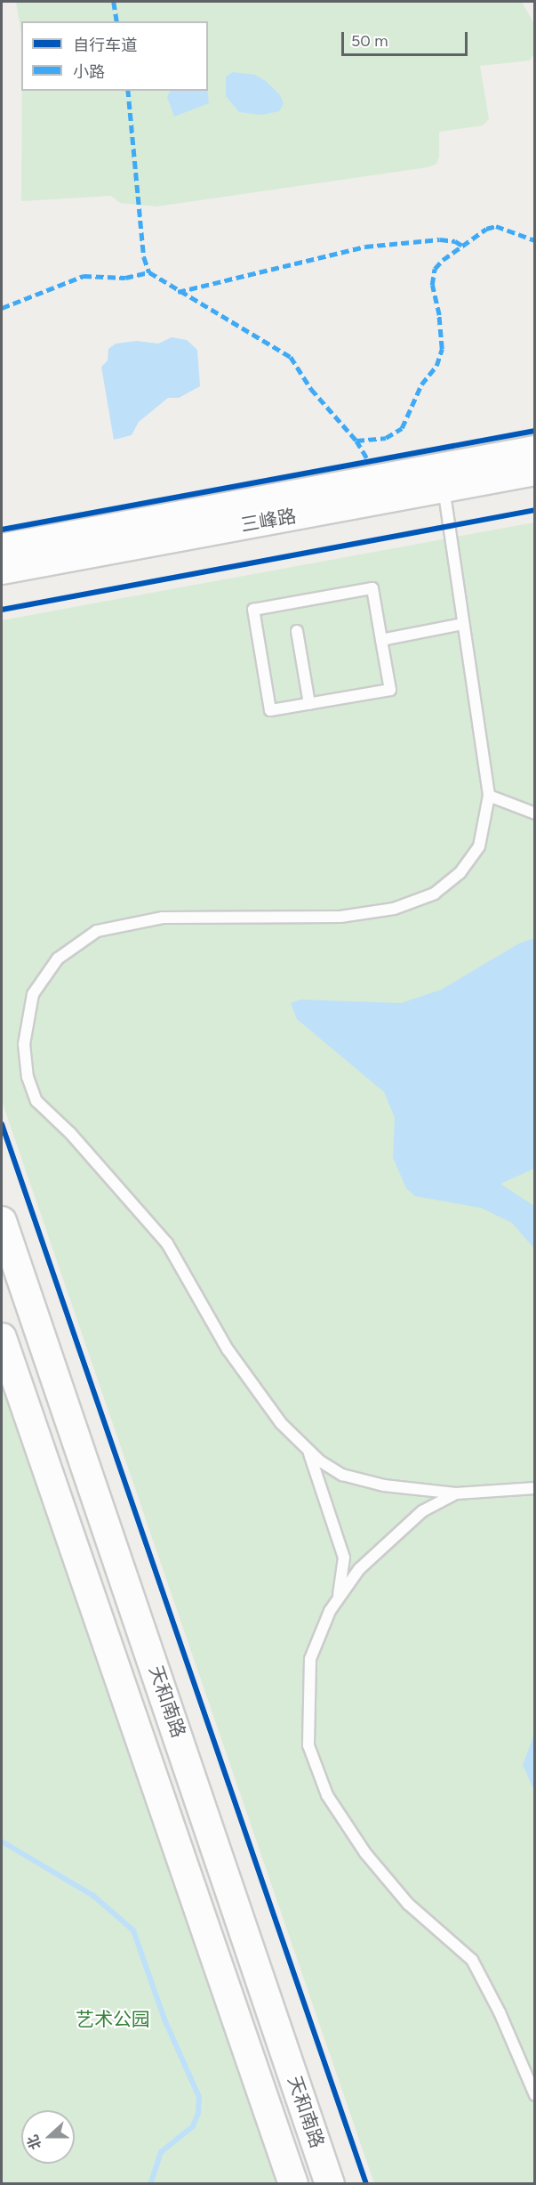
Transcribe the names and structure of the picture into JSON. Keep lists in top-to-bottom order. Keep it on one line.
{"streets":{"street":["三峰路","天和南路"]},"parks":["艺术公园"],"legend":["自行车道","小路"],"scale_bar":"50 m","north":"left"}
